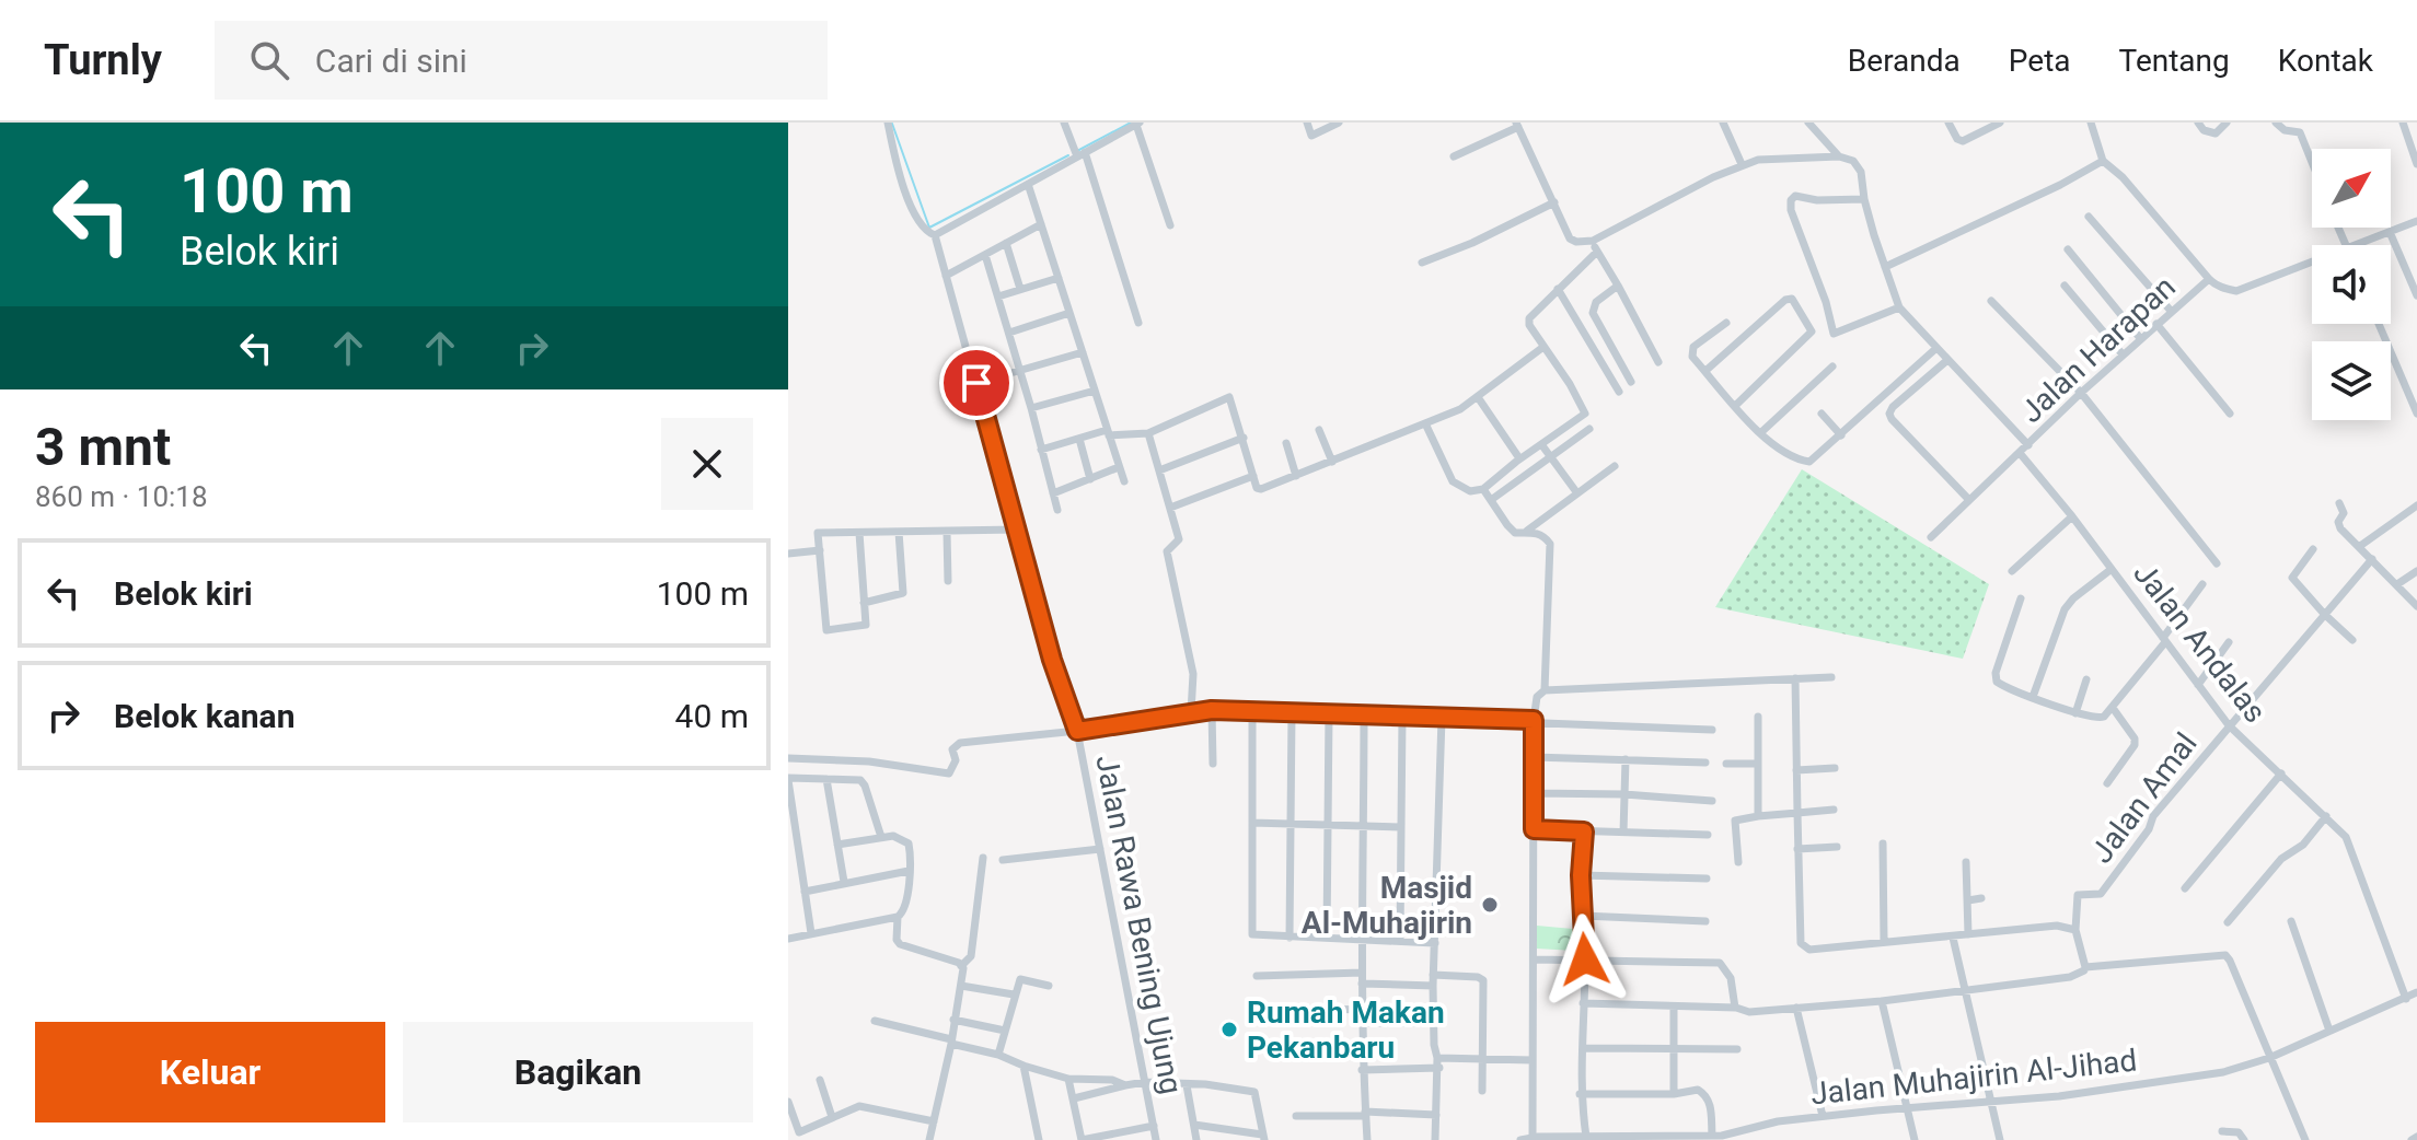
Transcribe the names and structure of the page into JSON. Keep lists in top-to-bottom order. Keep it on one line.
{"streets":{"street":["Jalan Harapan","Jalan Andalas","Jalan Amal","Jalan Rawa Bening Ujung","Jalan Muhajirin Al-Jihad"]},"crossings":[["Jalan Harapan","Jalan Andalas"],["Jalan Andalas","Jalan Amal"],["Jalan Andalas","Jalan Muhajirin Al-Jihad"]],"places":["Masjid Al-Muhajirin","Rumah Makan Pekanbaru"],"north":"top right","page":{"header":"Turnly","search":"Cari di sini","nav":["Beranda","Peta","Tentang","Kontak"],"turn":["100 m","Belok kiri"],"heading":["3 mnt","860 m · 10:18"],"list":[{"name":"Belok kiri","value":"100 m"},{"name":"Belok kanan","value":"40 m"}],"buttons":["Keluar","Bagikan"]}}
